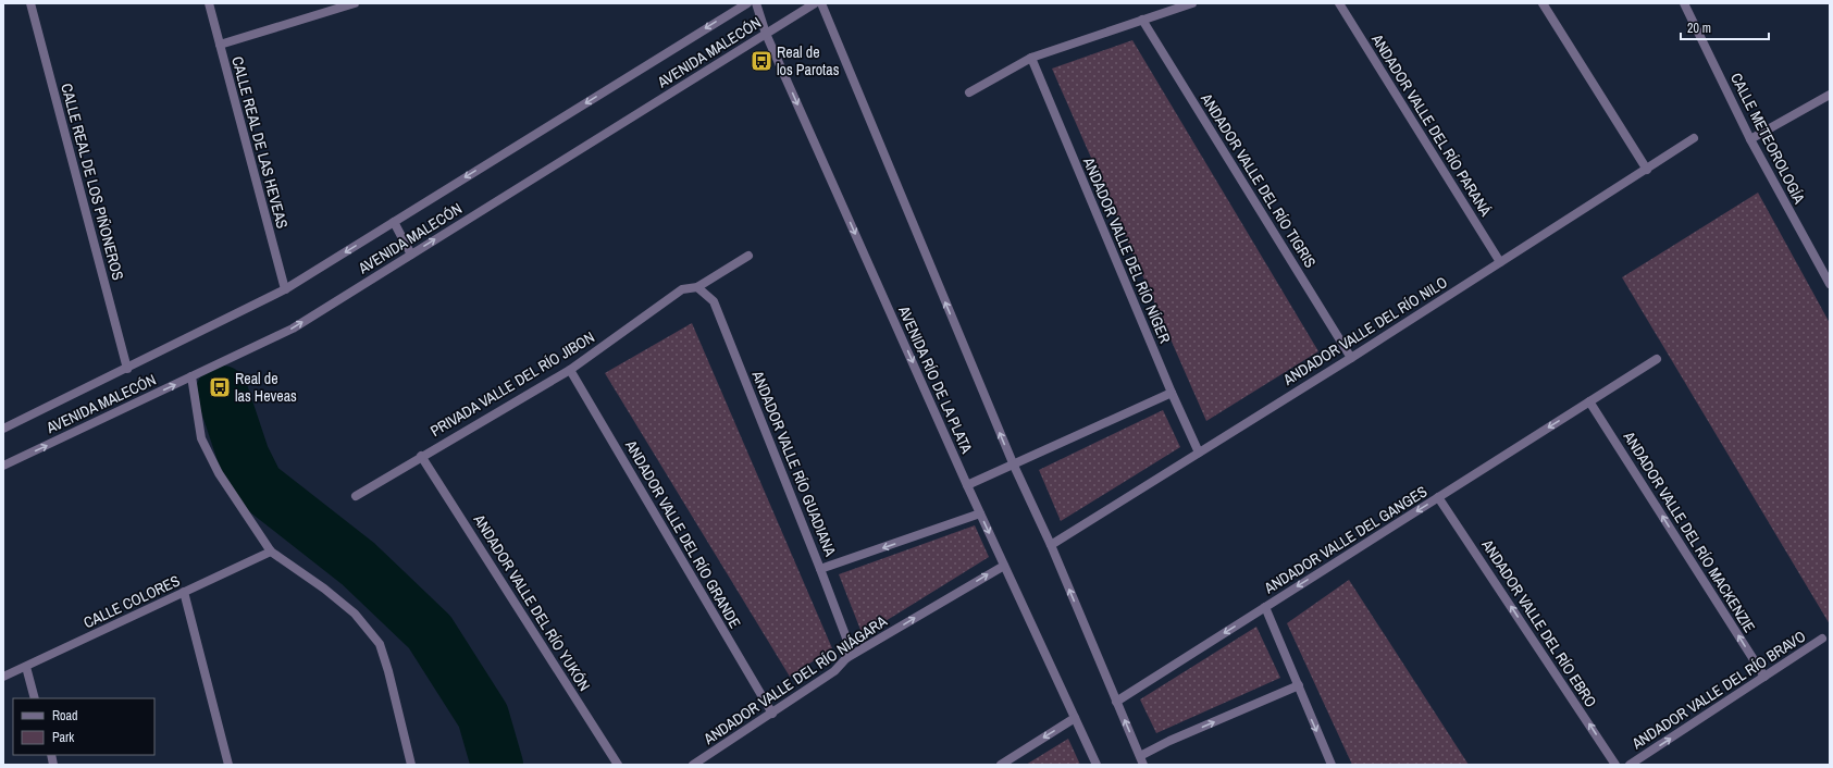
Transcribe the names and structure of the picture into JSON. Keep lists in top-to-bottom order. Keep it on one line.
{"streets":{"street":["AVENIDA MALECÓN","ANDADOR VALLE DEL RÍO PARANÁ","CALLE METEOROLOGÍA","CALLE REAL DE LAS HEVEAS","ANDADOR VALLE DEL RÍO TIGRIS","CALLE REAL DE LOS PIÑONEROS","ANDADOR VALLE DEL RÍO NÍGER","ANDADOR VALLE DEL RÍO NILO","AVENIDA RÍO DE LA PLATA","PRIVADA VALLE DEL RÍO JIBON","ANDADOR VALLE RÍO GUADIANA","ANDADOR VALLE DEL RÍO MACKENZIE","ANDADOR VALLE DEL RÍO GRANDE","ANDADOR VALLE DEL GANGES","CALLE COLORES","ANDADOR VALLE DEL RÍO YUKÓN","ANDADOR VALLE DEL RÍO EBRO","ANDADOR VALLE DEL RÍO NIÁGARA","ANDADOR VALLE DEL RÍO BRAVO"]},"crossings":[["AVENIDA MALECÓN","CALLE REAL DE LAS HEVEAS"],["AVENIDA MALECÓN","CALLE REAL DE LOS PIÑONEROS"],["AVENIDA MALECÓN","AVENIDA RÍO DE LA PLATA"],["ANDADOR VALLE DEL RÍO PARANÁ","ANDADOR VALLE DEL RÍO NILO"],["ANDADOR VALLE DEL RÍO TIGRIS","ANDADOR VALLE DEL RÍO NILO"],["ANDADOR VALLE DEL RÍO NÍGER","ANDADOR VALLE DEL RÍO NILO"],["AVENIDA RÍO DE LA PLATA","ANDADOR VALLE DEL RÍO NIÁGARA"],["PRIVADA VALLE DEL RÍO JIBON","ANDADOR VALLE RÍO GUADIANA"],["PRIVADA VALLE DEL RÍO JIBON","ANDADOR VALLE DEL RÍO GRANDE"],["PRIVADA VALLE DEL RÍO JIBON","ANDADOR VALLE DEL RÍO YUKÓN"],["ANDADOR VALLE RÍO GUADIANA","ANDADOR VALLE DEL RÍO NIÁGARA"],["ANDADOR VALLE DEL RÍO MACKENZIE","ANDADOR VALLE DEL GANGES"],["ANDADOR VALLE DEL RÍO MACKENZIE","ANDADOR VALLE DEL RÍO BRAVO"],["ANDADOR VALLE DEL RÍO GRANDE","ANDADOR VALLE DEL RÍO NIÁGARA"],["ANDADOR VALLE DEL GANGES","ANDADOR VALLE DEL RÍO EBRO"]],"one_way":["ANDADOR VALLE DEL RÍO MACKENZIE","ANDADOR VALLE DEL GANGES","ANDADOR VALLE DEL RÍO EBRO","ANDADOR VALLE DEL RÍO BRAVO"],"places":{"bus stop":["Real de los Parotas","Real de las Heveas"]},"legend":["Road","Park"],"scale_bar":"20 m"}
